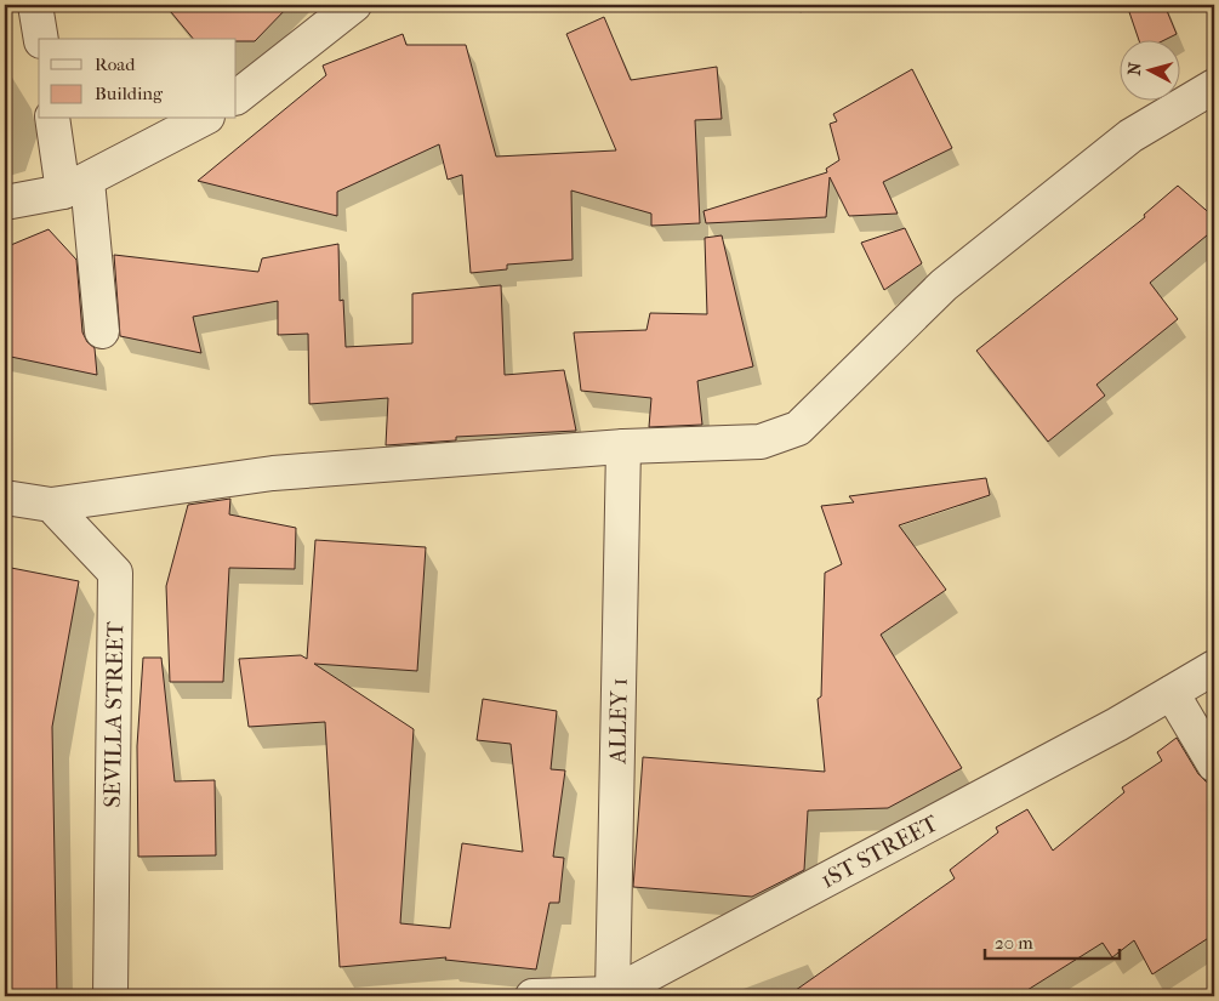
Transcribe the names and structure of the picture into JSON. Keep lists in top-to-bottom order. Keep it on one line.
{"streets":{"street":["SEVILLA STREET","ALLEY 1","1ST STREET"]},"crossings":[["ALLEY 1","1ST STREET"]],"legend":["Road","Building"],"scale_bar":"20 m","north":"left"}
